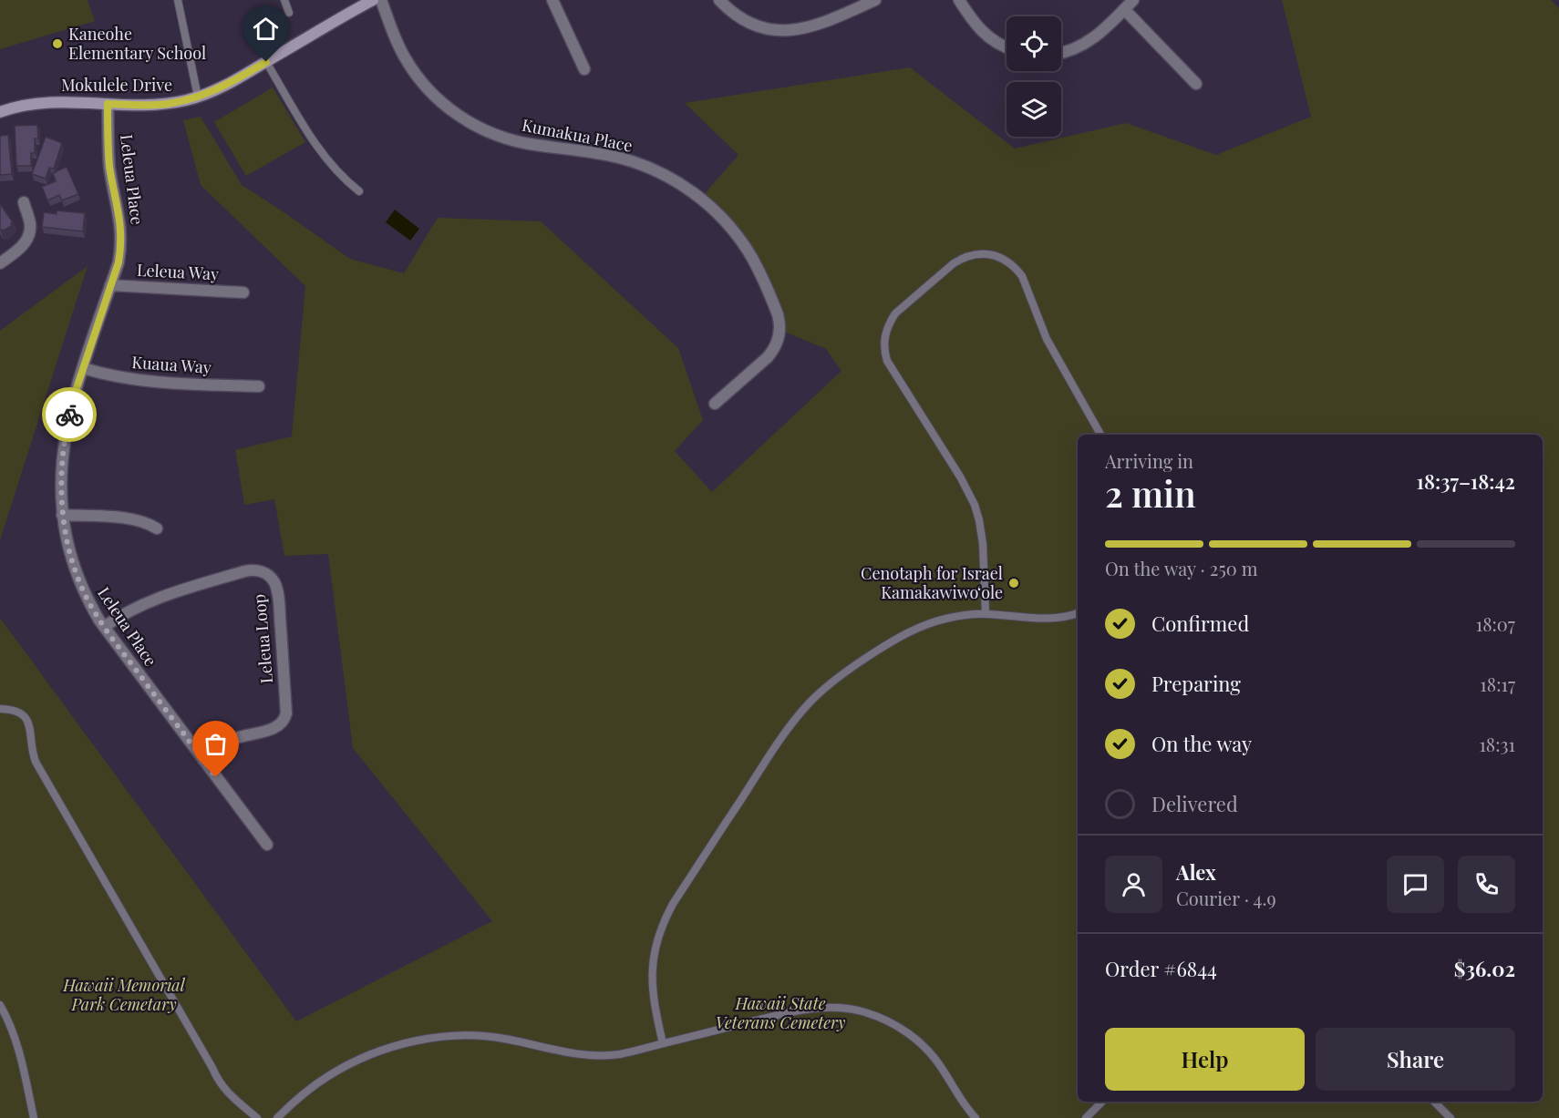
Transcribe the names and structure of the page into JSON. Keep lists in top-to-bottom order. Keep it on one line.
{"streets":{"street":["Mokulele Drive","Kumakua Place","Leleua Place","Leleua Way","Kuaua Way","Leleua Loop"]},"crossings":[["Mokulele Drive","Leleua Place"],["Leleua Place","Leleua Way"],["Leleua Place","Kuaua Way"],["Leleua Place","Leleua Loop"]],"parks":["Hawaii Memorial Park Cemetary","Hawaii State Veterans Cemetery"],"places":["Kaneohe Elementary School","Cenotaph for Israel Kamakawiwoʻole"],"page":{"heading":["2 min","Arriving in","18:37–18:42"],"panel":["Alex","Courier · 4.9","Order #6844","$36.02"],"bar":"On the way · 250 m","list":[["Confirmed","18:07"],["Preparing","18:17"],["On the way","18:31"],"Delivered"],"buttons":["Help","Share"]}}
